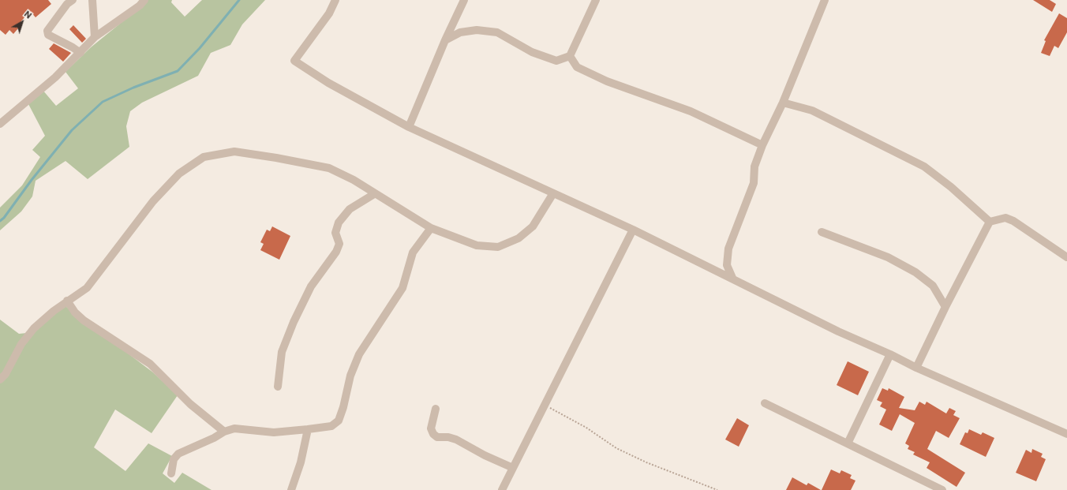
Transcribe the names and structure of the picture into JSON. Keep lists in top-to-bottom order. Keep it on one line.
{"north":"top right"}
